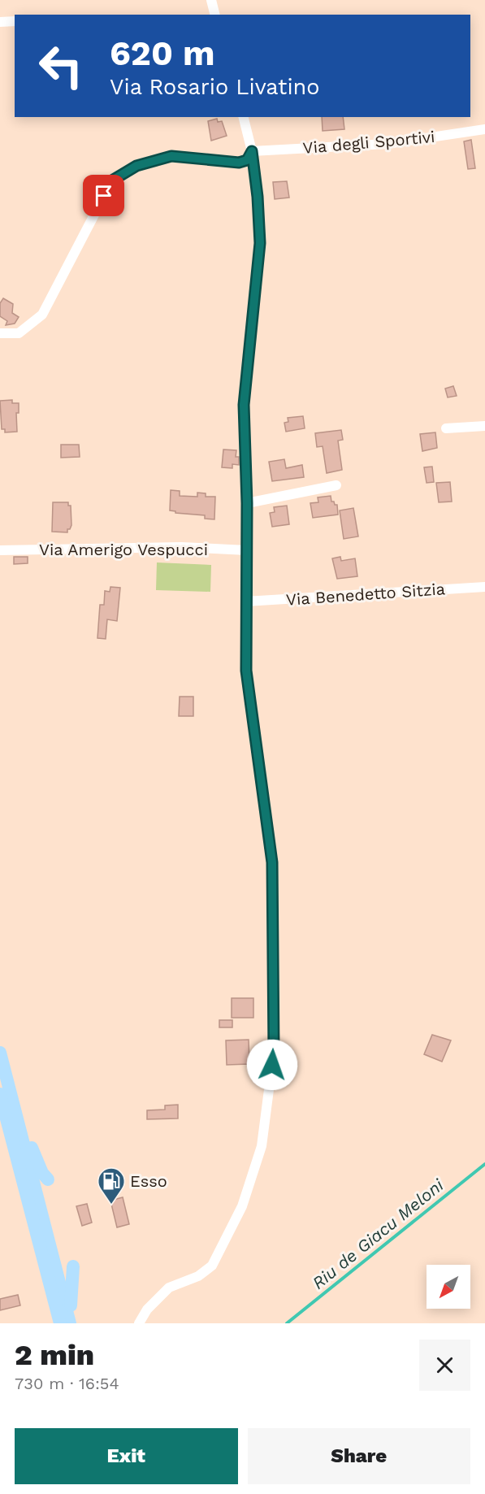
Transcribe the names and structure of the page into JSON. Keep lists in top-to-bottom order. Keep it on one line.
{"streets":{"street":["Via degli Sportivi","Via Amerigo Vespucci","Via Benedetto Sitzia"]},"water":["Riu de Giacu Meloni"],"places":{"fuel station":["Esso"]},"north":"bottom left","page":{"turn":["620 m","Via Rosario Livatino"],"heading":["2 min","730 m · 16:54"],"buttons":["Exit","Share"]}}
